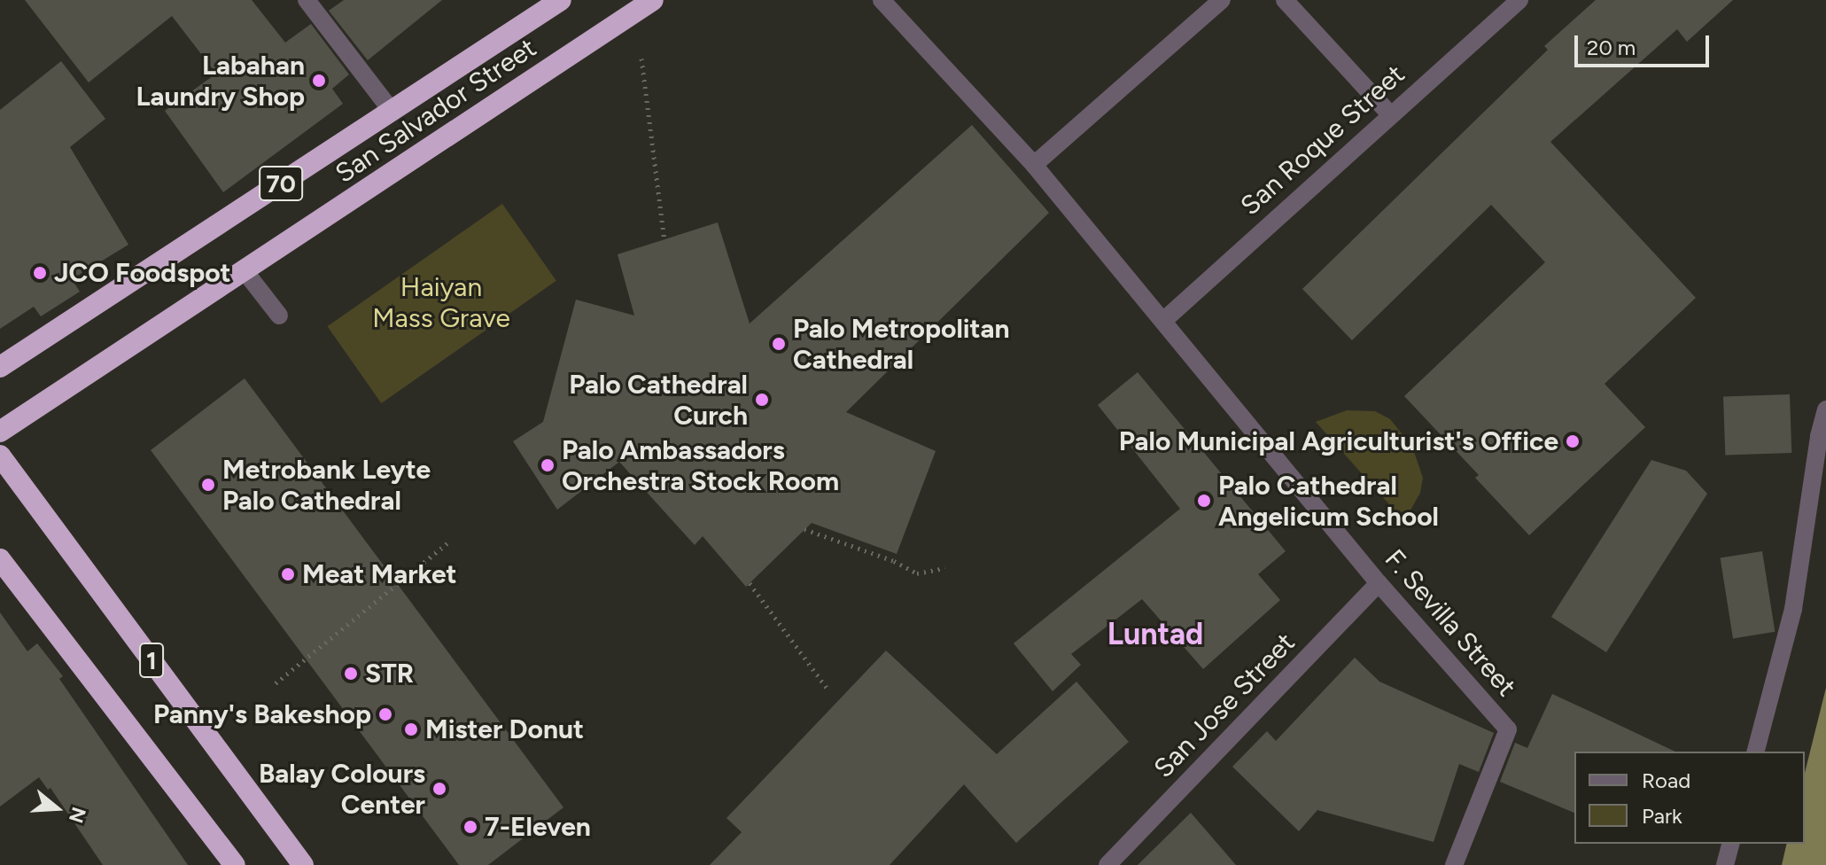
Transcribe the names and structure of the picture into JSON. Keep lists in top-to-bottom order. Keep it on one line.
{"streets":{"highway":["San Salvador Street","70","1"],"street":["San Roque Street","F. Sevilla Street","San Jose Street"]},"crossings":[["San Roque Street","F. Sevilla Street"],["F. Sevilla Street","San Jose Street"]],"districts":["Luntad"],"parks":["Haiyan Mass Grave"],"places":["Labahan Laundry Shop","JCO Foodspot","Palo Metropolitan Cathedral","Palo Cathedral Curch","Palo Municipal Agriculturist's Office","Palo Ambassadors Orchestra Stock Room","Metrobank Leyte Palo Cathedral","Palo Cathedral Angelicum School","Meat Market","STR","Panny's Bakeshop","Mister Donut","Balay Colours Center","7-Eleven"],"legend":["Road","Park"],"scale_bar":"20 m","north":"right"}
